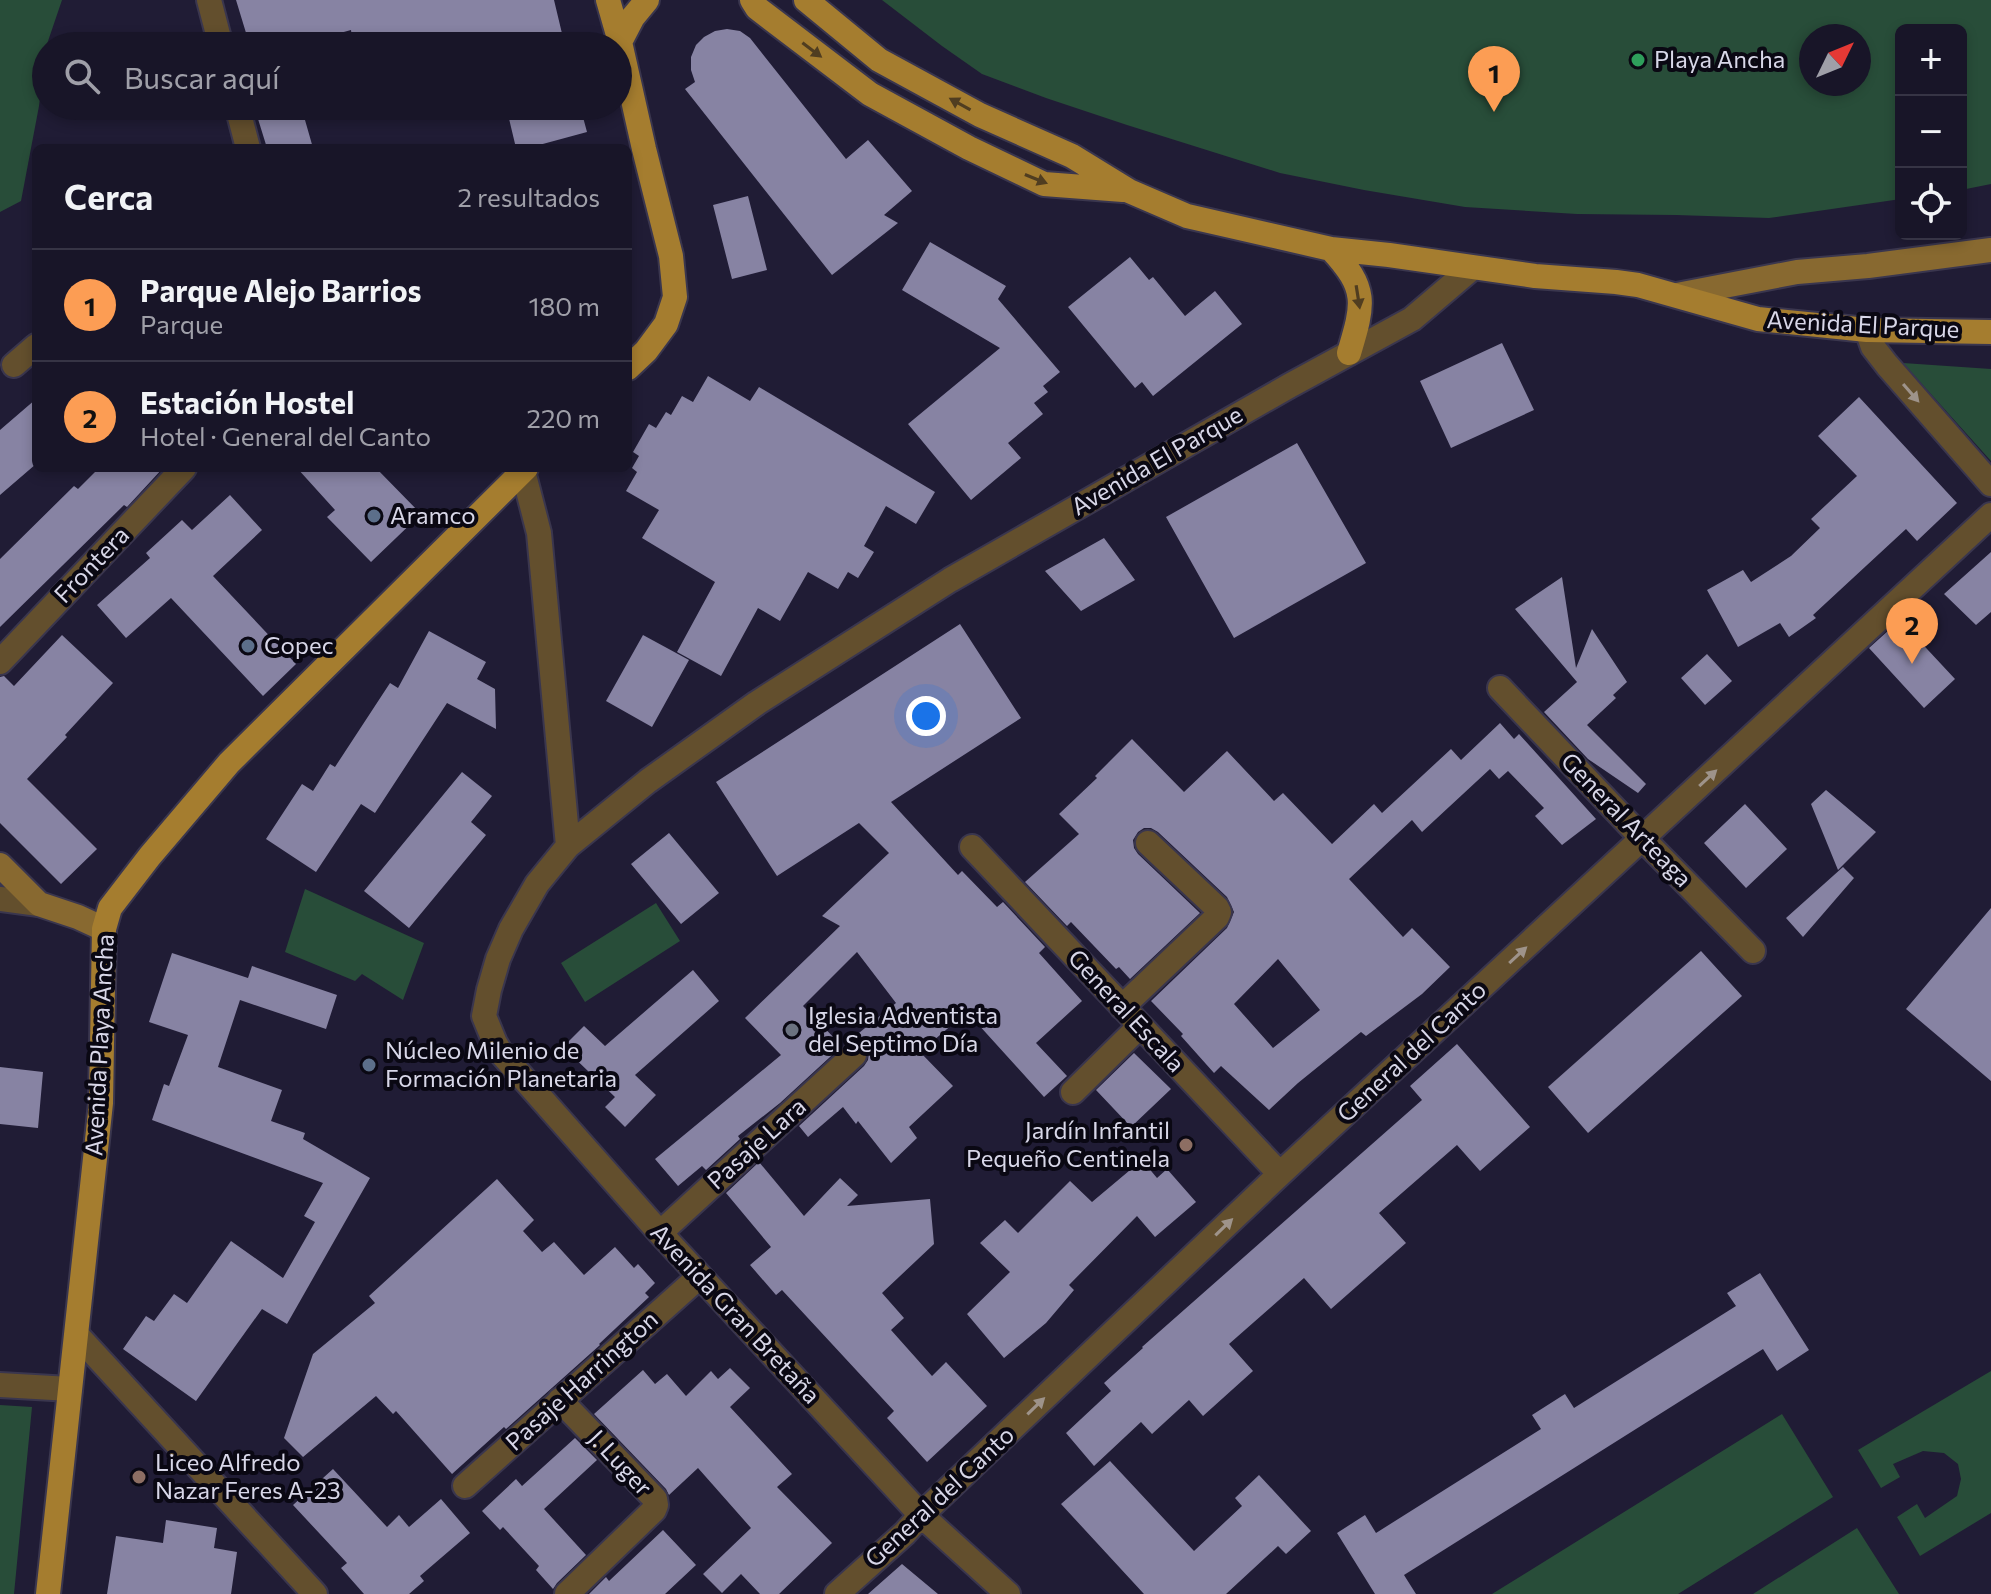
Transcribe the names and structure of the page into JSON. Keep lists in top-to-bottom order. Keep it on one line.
{"streets":{"main road":["Avenida El Parque","Avenida Playa Ancha"],"street":["Frontera","General Arteaga","General Escala","General del Canto","Pasaje Lara","Avenida Gran Bretaña","Pasaje Harrington","J. Luger"]},"crossings":[["Avenida El Parque","Avenida Gran Bretaña"],["General Arteaga","General del Canto"],["General Escala","General del Canto"],["General del Canto","Avenida Gran Bretaña"],["Pasaje Lara","Avenida Gran Bretaña"],["Avenida Gran Bretaña","Pasaje Harrington"],["Pasaje Harrington","J. Luger"]],"one_way":["General del Canto"],"places":["Playa Ancha","Aramco","Copec","Iglesia Adventista del Septimo Día","Núcleo Milenio de Formación Planetaria","Jardín Infantil Pequeño Centinela","Liceo Alfredo Nazar Feres A-23"],"north":"top right","page":{"map_buttons":["+","−"],"search":"Buscar aquí","pins":["1","2"],"heading":["Cerca","2 resultados"],"list":[{"mark":"1","name":"Parque Alejo Barrios","note":"Parque","value":"180 m"},{"mark":"2","name":"Estación Hostel","note":"Hotel · General del Canto","value":"220 m"}]}}
